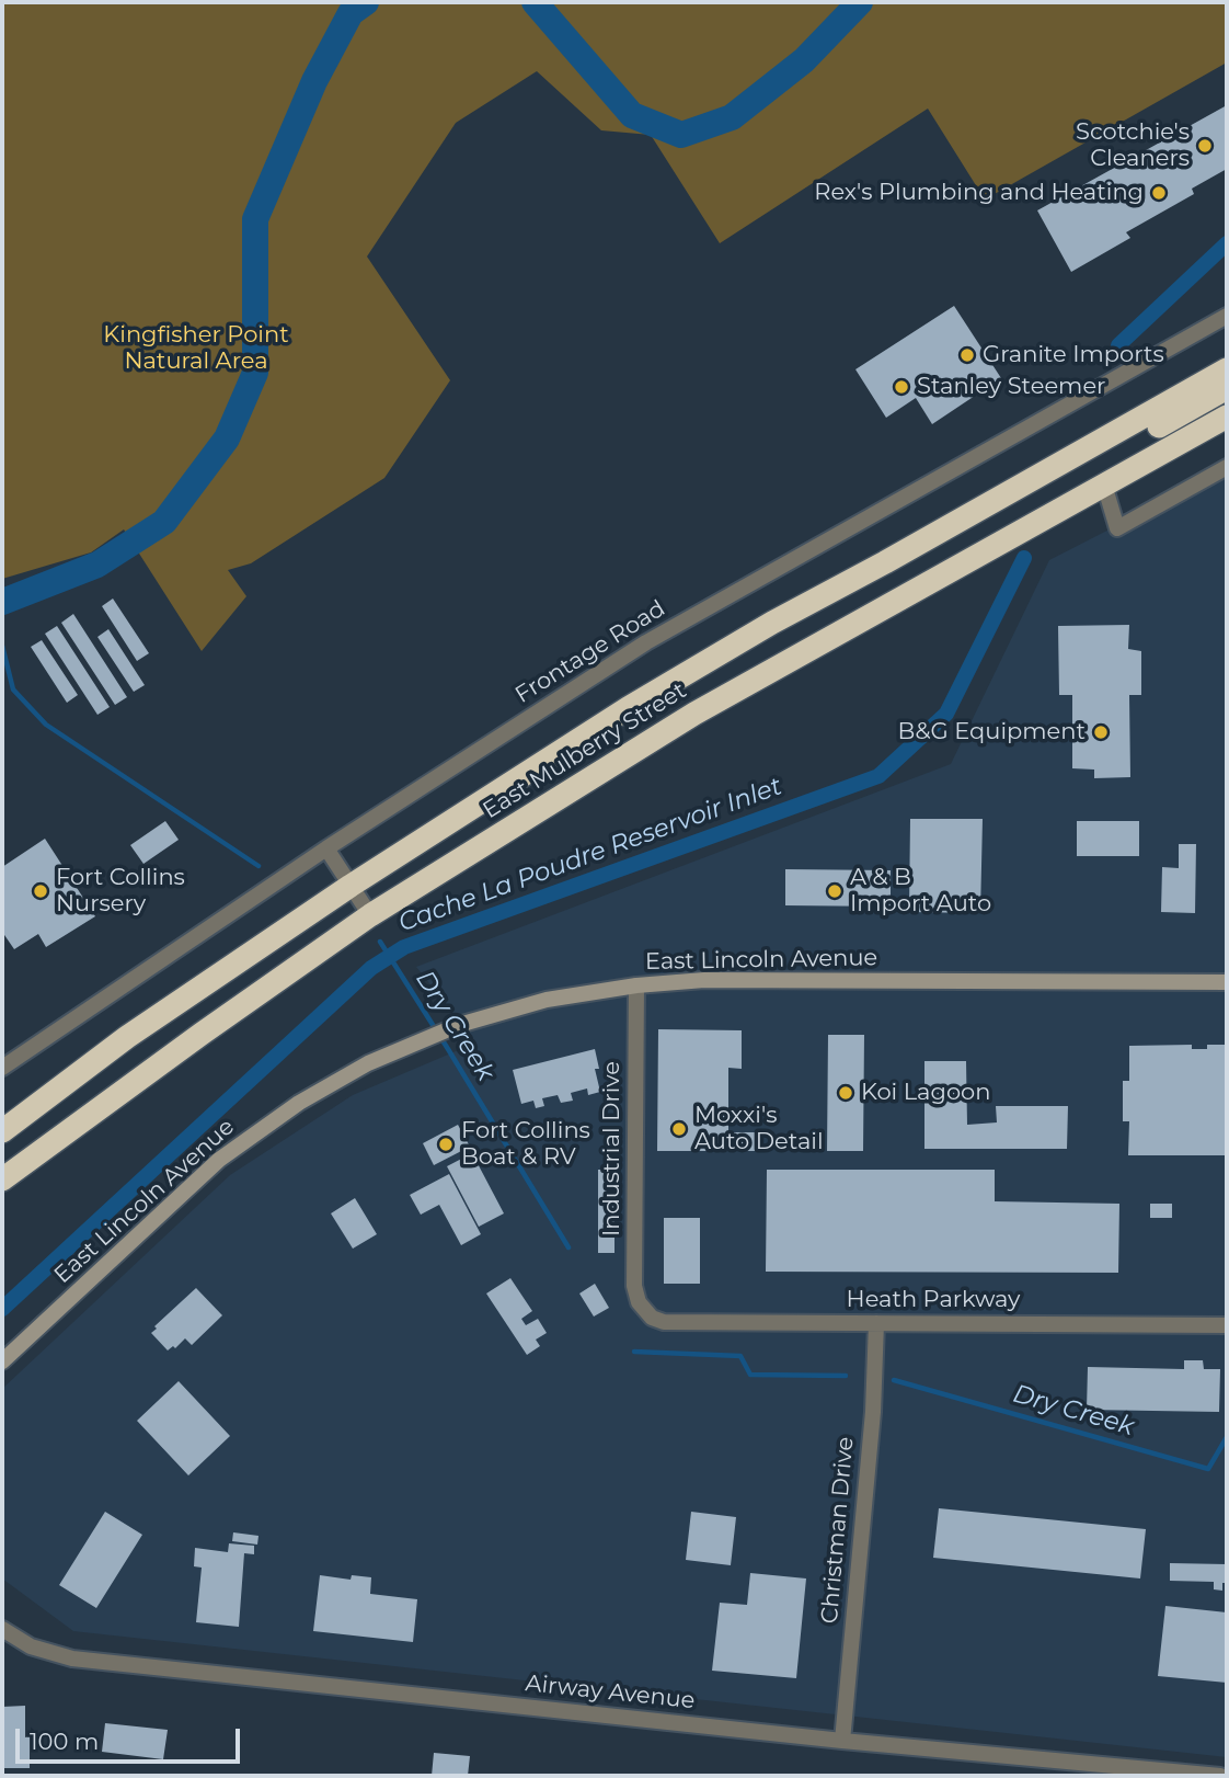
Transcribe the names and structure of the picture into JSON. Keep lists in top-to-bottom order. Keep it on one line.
{"streets":{"highway":["East Mulberry Street"],"street":["Frontage Road","East Lincoln Avenue","Industrial Drive","Heath Parkway","Christman Drive","Airway Avenue"]},"crossings":[["East Lincoln Avenue","Industrial Drive"],["Industrial Drive","Heath Parkway"],["Heath Parkway","Christman Drive"],["Christman Drive","Airway Avenue"]],"water":["Cache La Poudre Reservoir Inlet","Dry Creek"],"parks":["Kingfisher Point Natural Area"],"places":["Scotchie's Cleaners","Rex's Plumbing and Heating","Granite Imports","Stanley Steemer","B&G Equipment","Fort Collins Nursery","A & B Import Auto","Koi Lagoon","Moxxi's Auto Detail","Fort Collins Boat & RV"],"scale_bar":"100 m"}
